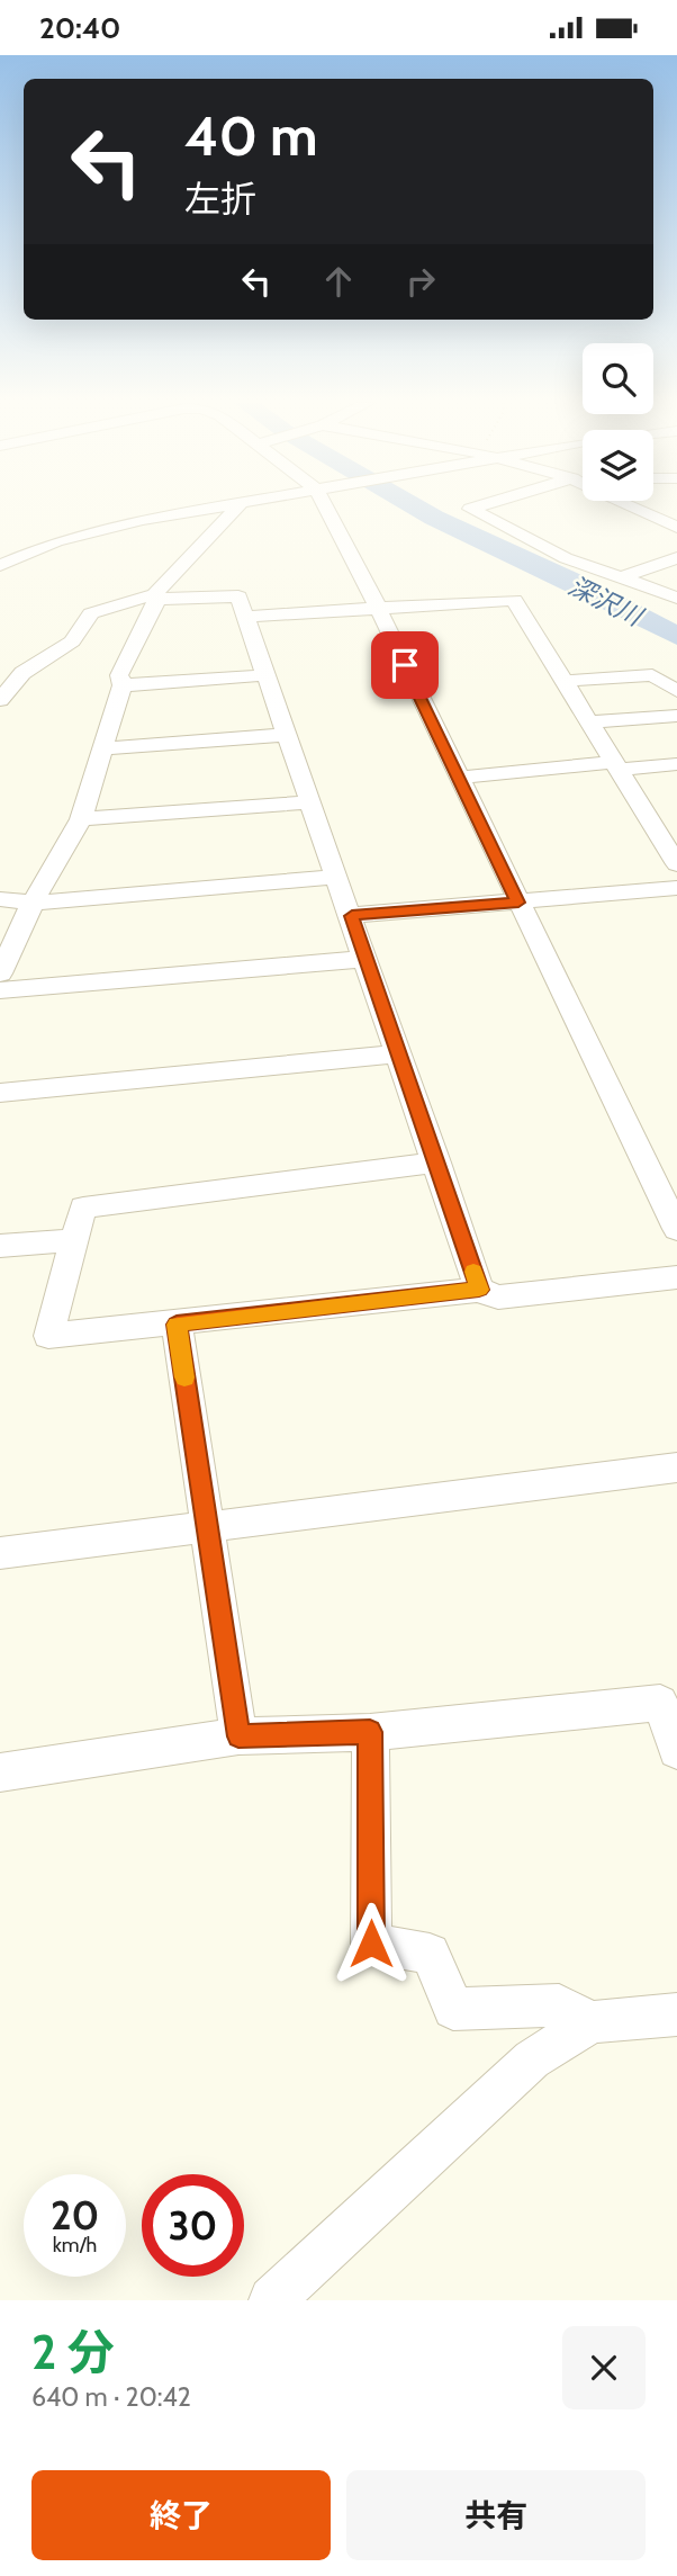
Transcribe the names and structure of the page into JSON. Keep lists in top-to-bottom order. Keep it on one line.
{"water":["深沢川"],"page":{"status":"20:40","turn":["40 m","左折"],"speed":"20 km/h","limit":"30","heading":["2 分","640 m · 20:42"],"buttons":["終了","共有"]}}
